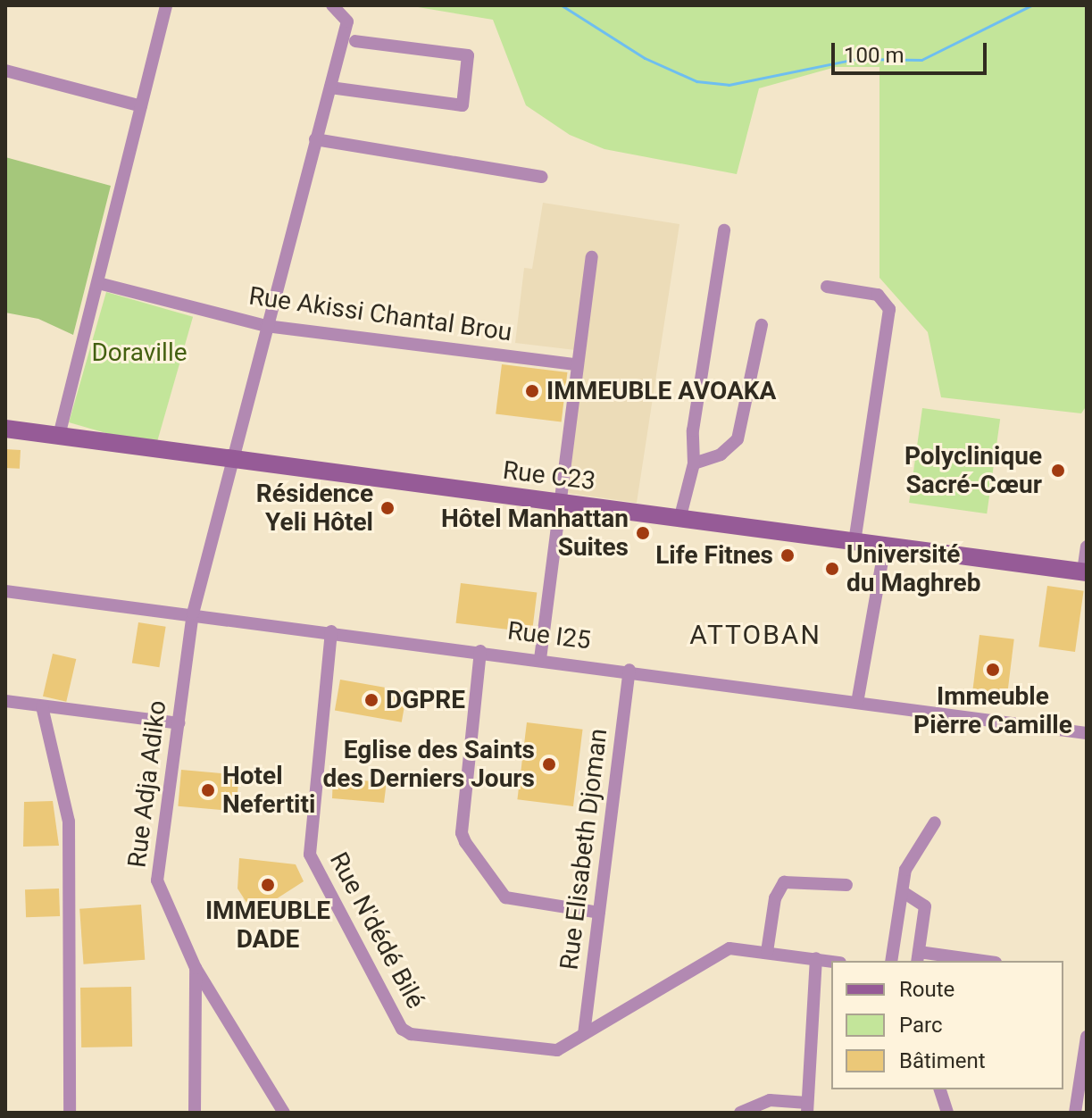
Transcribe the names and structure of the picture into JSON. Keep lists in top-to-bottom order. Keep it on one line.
{"streets":{"street":["Rue Akissi Chantal Brou","Rue C23","Rue I25","Rue Adja Adiko","Rue Elisabeth Djoman","Rue N'dédé Bilé"]},"crossings":[["Rue Akissi Chantal Brou","Rue Adja Adiko"],["Rue C23","Rue Adja Adiko"],["Rue I25","Rue Adja Adiko"],["Rue I25","Rue Elisabeth Djoman"],["Rue I25","Rue N'dédé Bilé"],["Rue Elisabeth Djoman","Rue N'dédé Bilé"]],"districts":["ATTOBAN"],"parks":["Doraville"],"places":["IMMEUBLE AVOAKA","Polyclinique Sacré-Cœur","Résidence Yeli Hôtel","Hôtel Manhattan Suites","Life Fitnes","Université du Maghreb","Immeuble Pièrre Camille","DGPRE","Eglise des Saints des Derniers Jours","Hotel Nefertiti","IMMEUBLE DADE"],"legend":["Route","Parc","Bâtiment"],"scale_bar":"100 m"}
